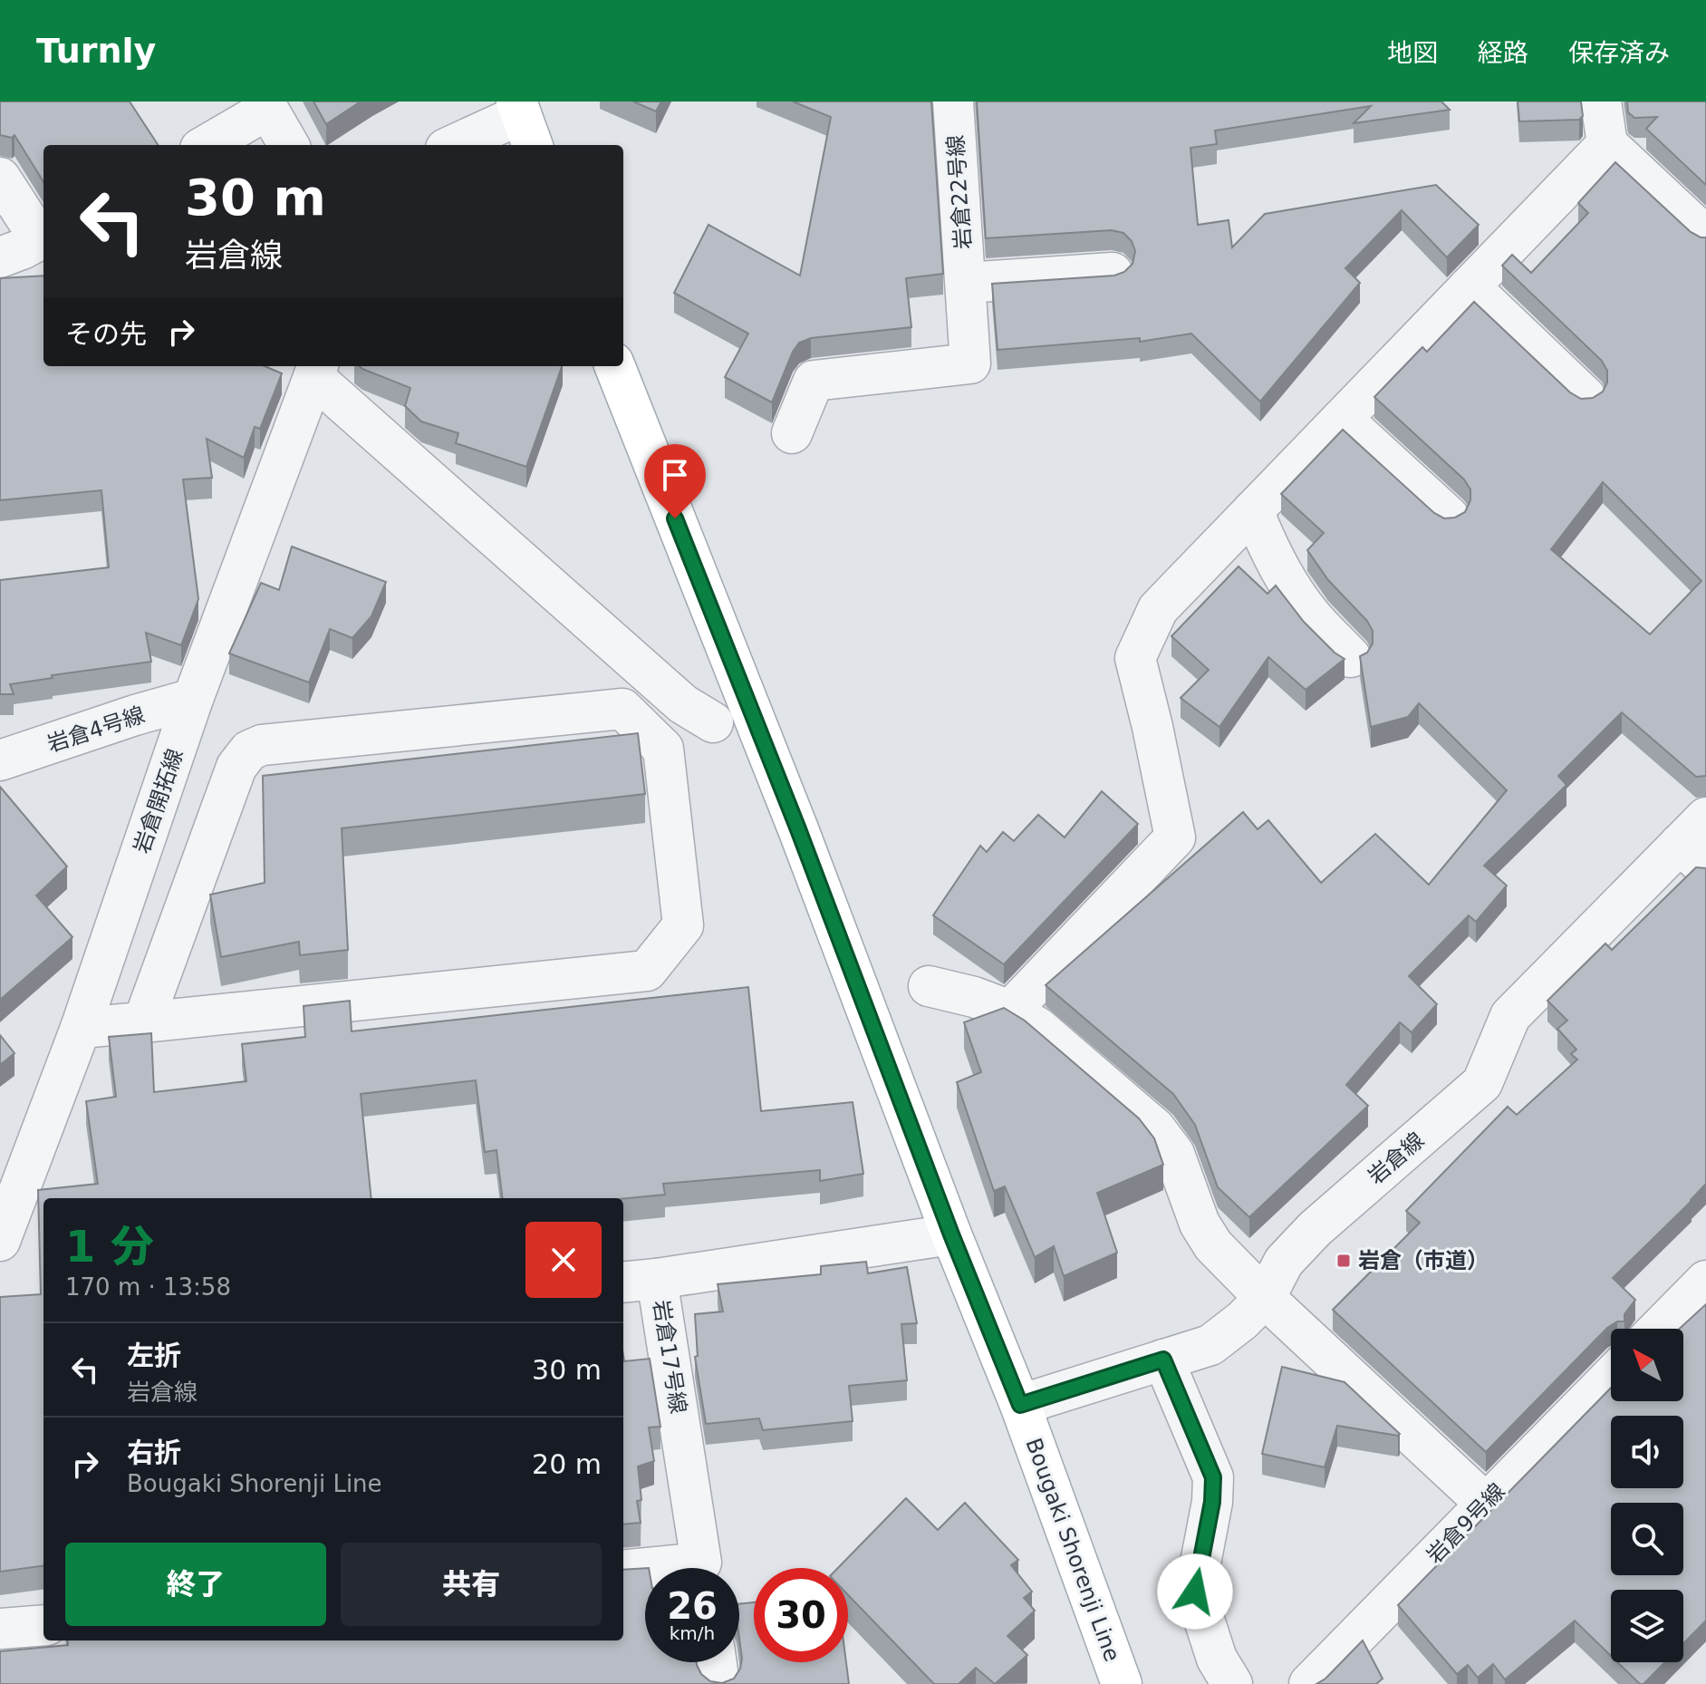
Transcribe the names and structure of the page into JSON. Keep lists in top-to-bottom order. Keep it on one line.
{"streets":{"main road":["Bougaki Shorenji Line"],"street":["岩倉22号線","岩倉4号線","岩倉開拓線","岩倉線","岩倉17号線","岩倉9号線"]},"crossings":[["岩倉4号線","岩倉開拓線"],["岩倉線","Bougaki Shorenji Line"],["岩倉17号線","Bougaki Shorenji Line"]],"places":{"transit":["岩倉（市道）"]},"north":"top left","page":{"header":"Turnly","nav":["地図","経路","保存済み"],"turn":["30 m","岩倉線"],"then":"その先","heading":["1 分","170 m · 13:58"],"list":[{"name":"左折","note":"岩倉線","value":"30 m"},{"name":"右折","note":"Bougaki Shorenji Line","value":"20 m"}],"buttons":["終了","共有"],"speed":"26 km/h","limit":"30"}}
